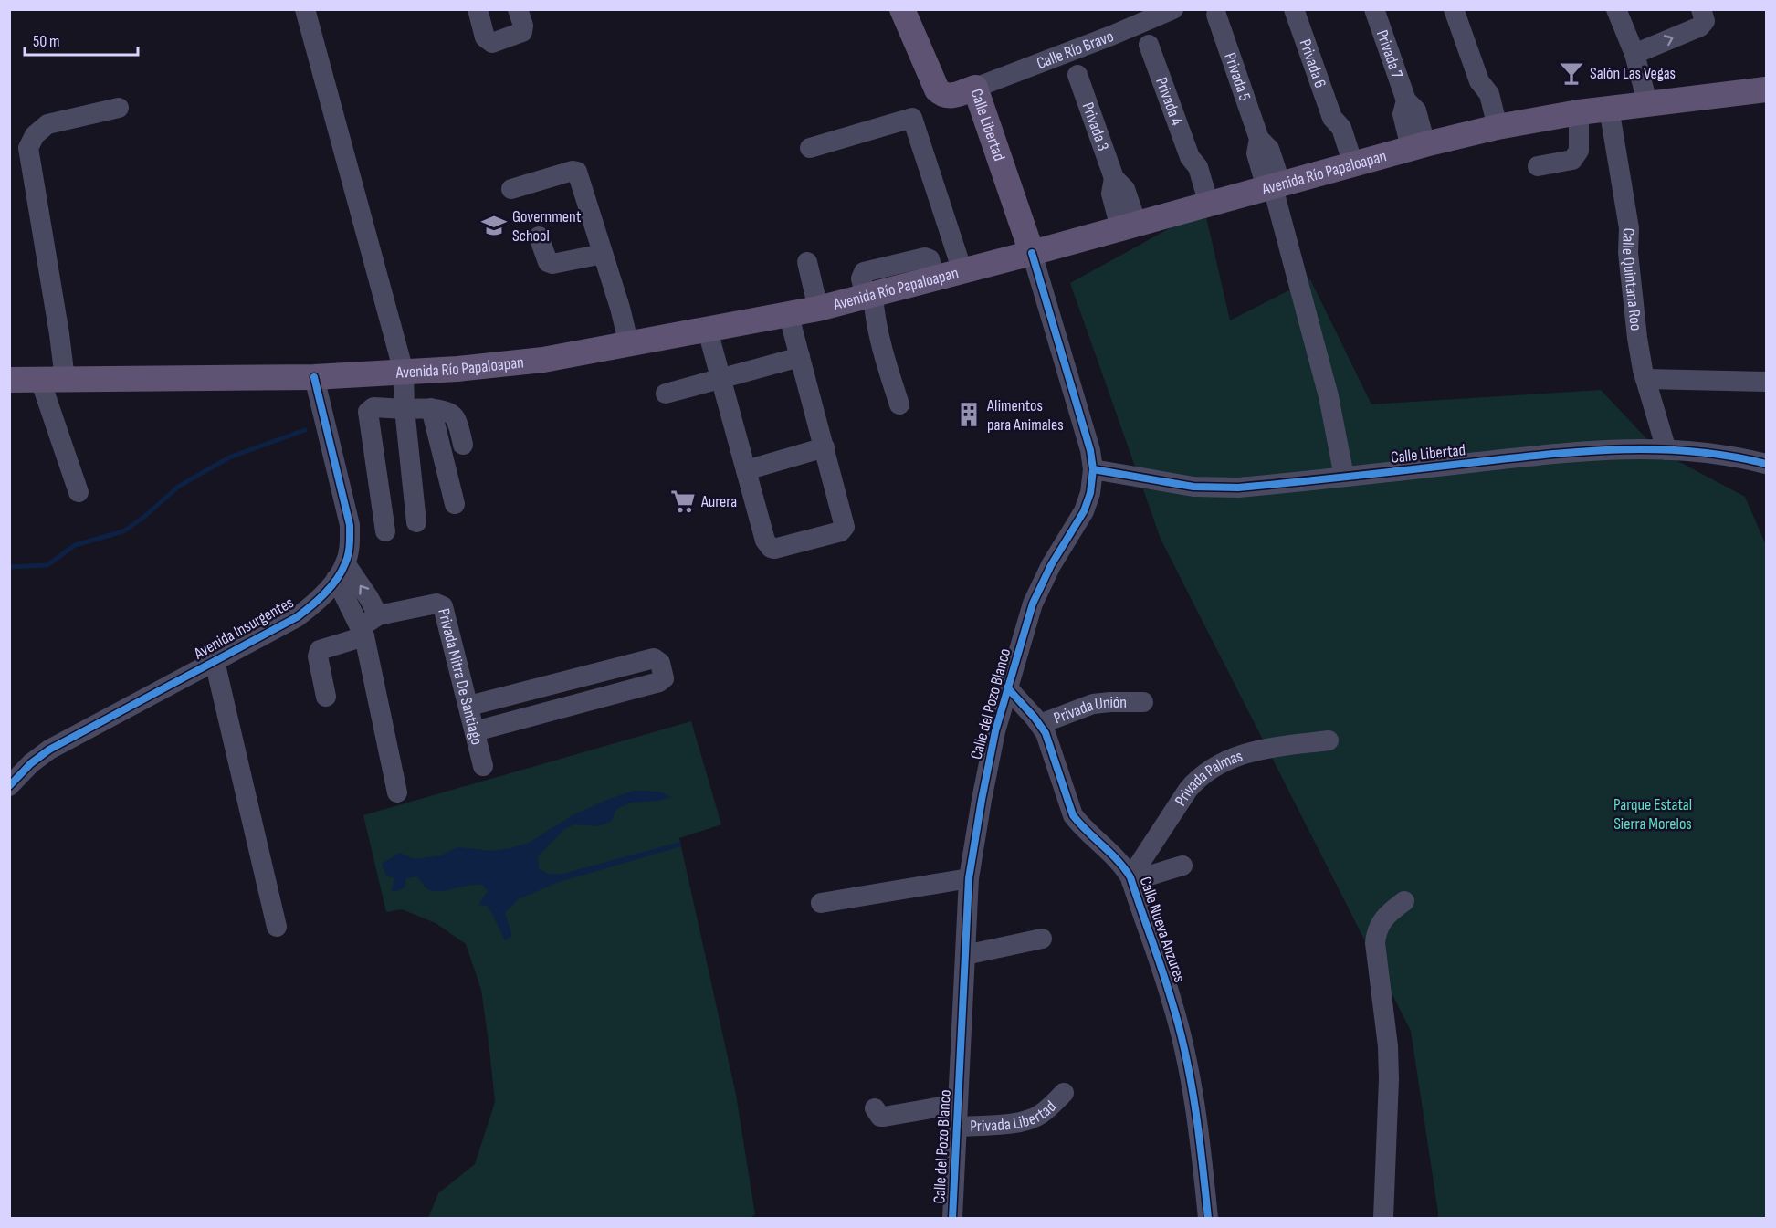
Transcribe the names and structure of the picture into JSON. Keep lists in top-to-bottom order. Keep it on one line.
{"streets":{"main road":["Calle Libertad","Avenida Río Papaloapan"],"street":["Calle Río Bravo","Privada 7","Privada 6","Privada 5","Privada 4","Privada 3","Calle Quintana Roo","Avenida Insurgentes","Privada Mitra De Santiago","Calle del Pozo Blanco","Privada Unión","Privada Palmas","Calle Nueva Anzures","Privada Libertad"]},"crossings":[["Calle Río Bravo","Calle Libertad"],["Privada 7","Avenida Río Papaloapan"],["Privada 6","Avenida Río Papaloapan"],["Privada 5","Calle Libertad"],["Privada 5","Avenida Río Papaloapan"],["Privada 4","Avenida Río Papaloapan"],["Privada 3","Avenida Río Papaloapan"],["Calle Libertad","Avenida Río Papaloapan"],["Calle Libertad","Calle Quintana Roo"],["Calle Libertad","Calle del Pozo Blanco"],["Avenida Río Papaloapan","Calle Quintana Roo"],["Avenida Río Papaloapan","Calle del Pozo Blanco"],["Calle del Pozo Blanco","Calle Nueva Anzures"],["Calle del Pozo Blanco","Privada Libertad"],["Privada Unión","Calle Nueva Anzures"],["Privada Palmas","Calle Nueva Anzures"]],"parks":["Parque Estatal Sierra Morelos"],"places":{"bar":["Salón Las Vegas"],"school or university":["Government School"],"building":["Alimentos para Animales"],"supermarket":["Aurera"]},"scale_bar":"50 m"}
